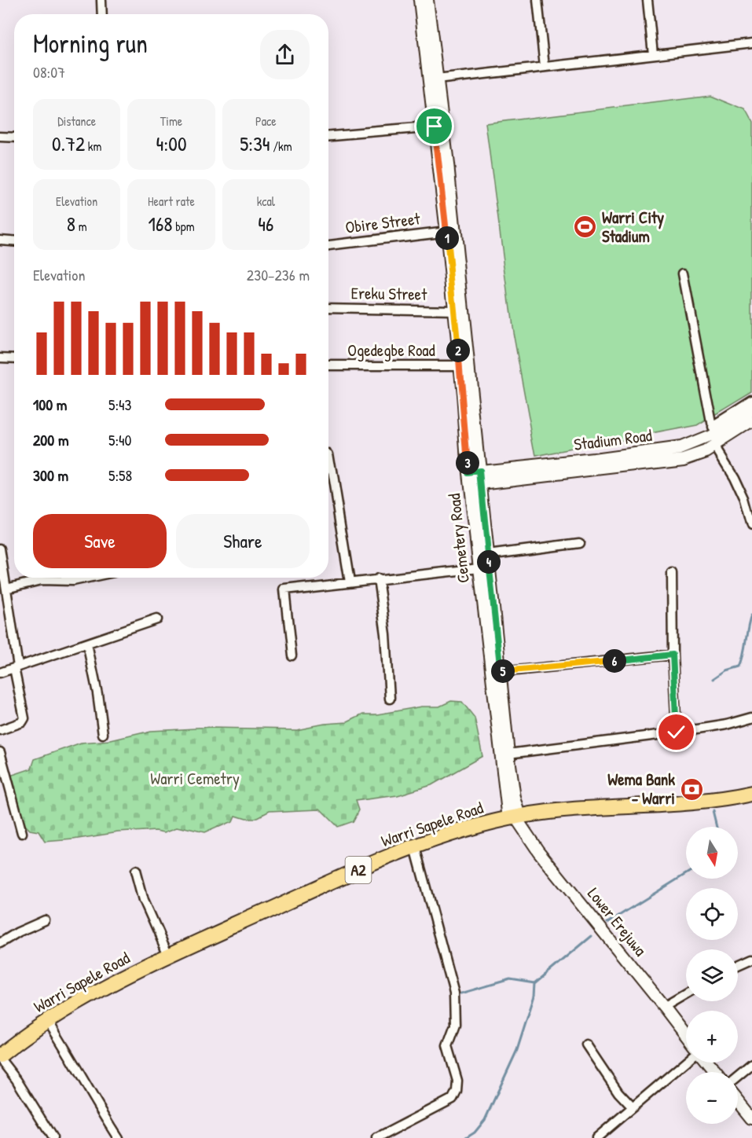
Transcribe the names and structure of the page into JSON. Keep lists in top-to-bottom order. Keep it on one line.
{"streets":{"highway":["Warri Sapele Road","A2"],"main road":["Stadium Road","Cemetery Road","Lower Erejuwa"],"street":["Obire Street","Ereku Street","Ogedegbe Road"]},"crossings":[["Obire Street","Cemetery Road"],["Ereku Street","Cemetery Road"],["Ogedegbe Road","Cemetery Road"],["Stadium Road","Cemetery Road"],["Cemetery Road","Warri Sapele Road"],["Cemetery Road","Lower Erejuwa"],["Warri Sapele Road","Lower Erejuwa"]],"parks":["Warri Cemetry"],"places":{"sports":["Warri City Stadium"],"bank":["Wema Bank - Warri"]},"north":"bottom","page":{"heading":["Morning run","08:07"],"stats":[["Distance","0.72 km"],["Time","4:00"],["Pace","5:34 /km"],["Elevation","8 m"],["Heart rate","168 bpm"],["kcal","46"]],"pins":["1","2","3","4","6","5"],"chart":["Elevation","230–236 m"],"list":[{"name":"100 m","note":"5:43"},{"name":"200 m","note":"5:40"},{"name":"300 m","note":"5:58"}],"buttons":["Save","Share"],"map_buttons":["+","−"]}}
